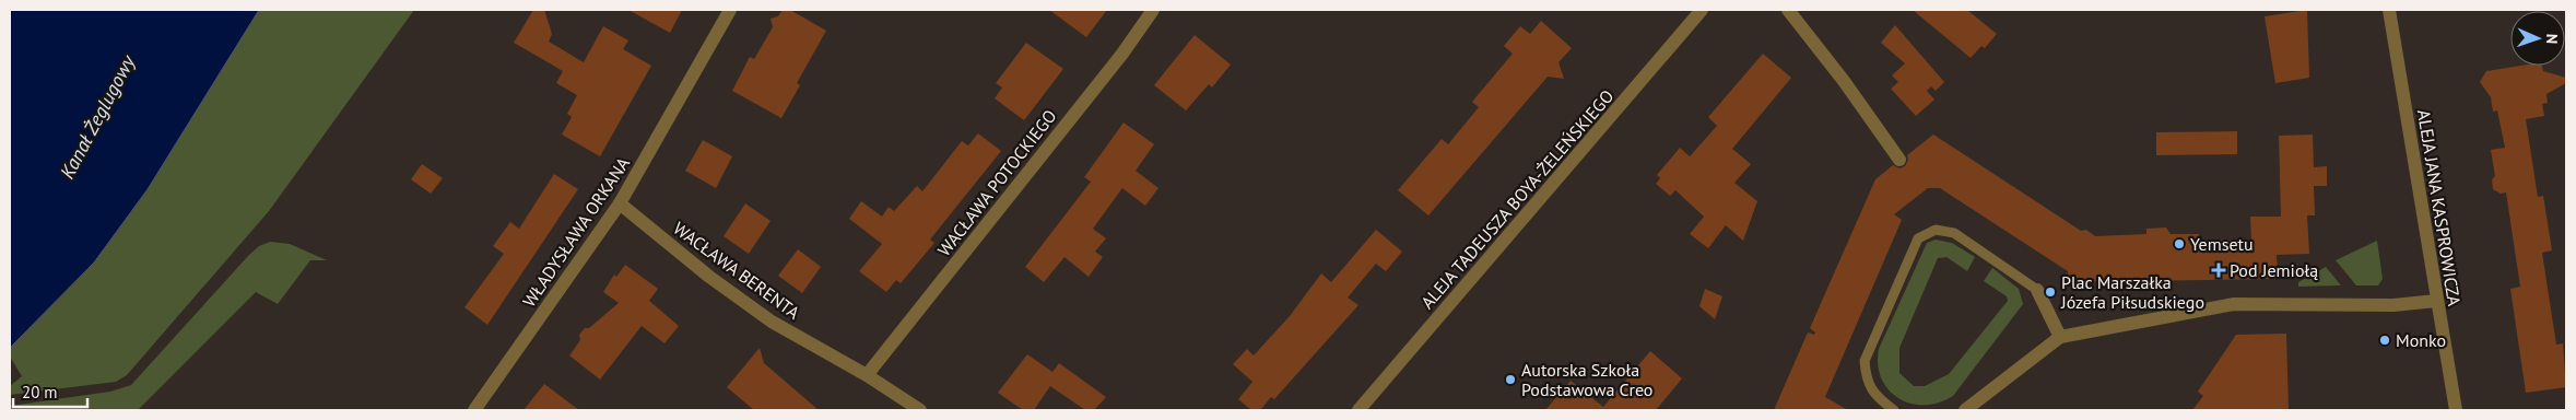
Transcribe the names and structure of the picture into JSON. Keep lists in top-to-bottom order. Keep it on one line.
{"streets":{"street":["WACŁAWA POTOCKIEGO","ALEJA TADEUSZA BOYA-ŻELEŃSKIEGO","ALEJA JANA KASPROWICZA","WŁADYSŁAWA ORKANA","WACŁAWA BERENTA"]},"crossings":[["WACŁAWA POTOCKIEGO","WACŁAWA BERENTA"],["WŁADYSŁAWA ORKANA","WACŁAWA BERENTA"]],"water":["Kanał Żeglugowy"],"places":{"other":["Yemsetu","Plac Marszałka Józefa Piłsudskiego","Monko","Autorska Szkoła Podstawowa Creo"],"health":["Pod Jemiołą"]},"scale_bar":"20 m","north":"right"}
